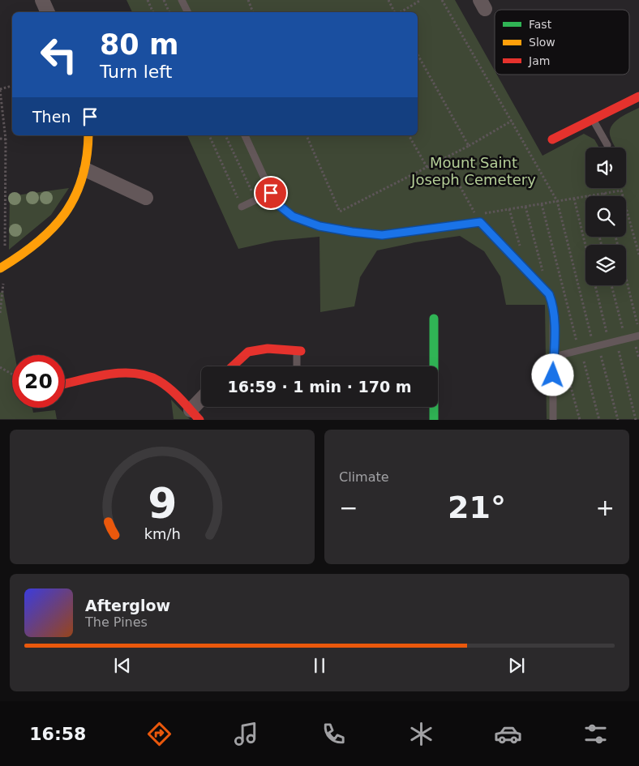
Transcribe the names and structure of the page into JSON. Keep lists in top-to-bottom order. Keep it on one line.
{"parks":["Mount Saint Joseph Cemetery"],"legend":["Fast","Slow","Jam"],"page":{"turn":["80 m","Turn left"],"then":"Then","limit":"20","trip":"16:59 · 1 min · 170 m","tile":"Climate","heat":["−","21°","+"],"song":["Afterglow","The Pines"],"tabs":"16:58","gauge":["9","km/h"]}}
